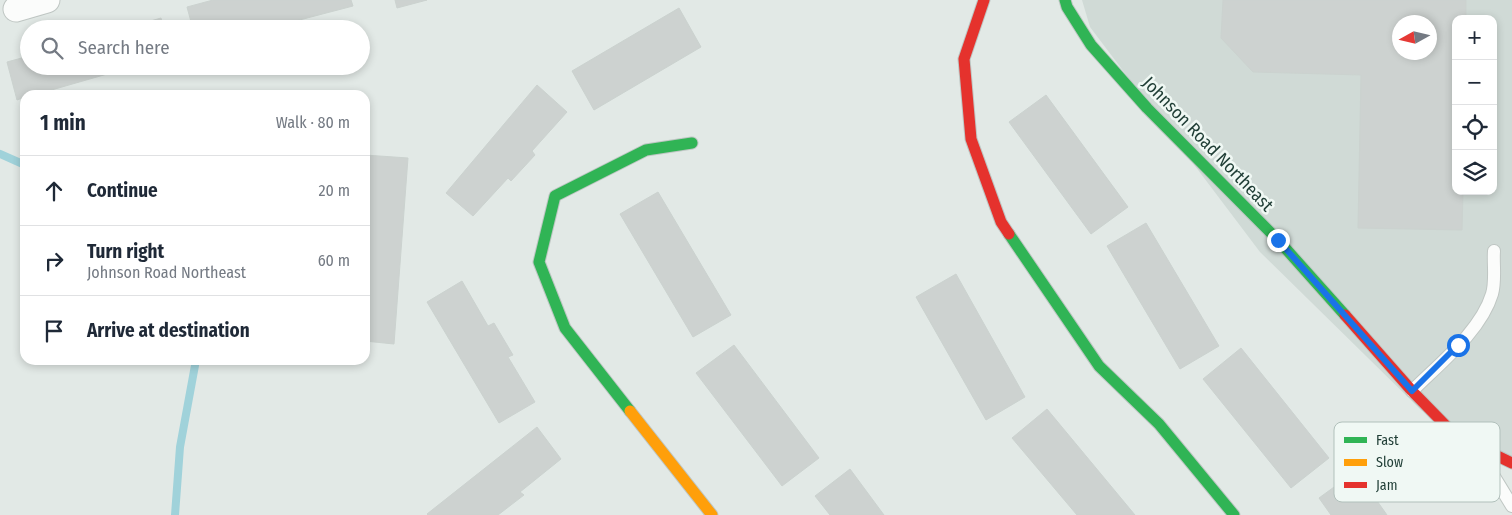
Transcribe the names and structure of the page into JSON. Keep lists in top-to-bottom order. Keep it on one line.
{"streets":{"street":["Johnson Road Northeast"]},"legend":["Fast","Slow","Jam"],"north":"left","page":{"map_buttons":["+","−"],"search":"Search here","heading":["1 min","Walk · 80 m"],"list":[["Continue","20 m"],["Turn right","Johnson Road Northeast","60 m"],"Arrive at destination"]}}
